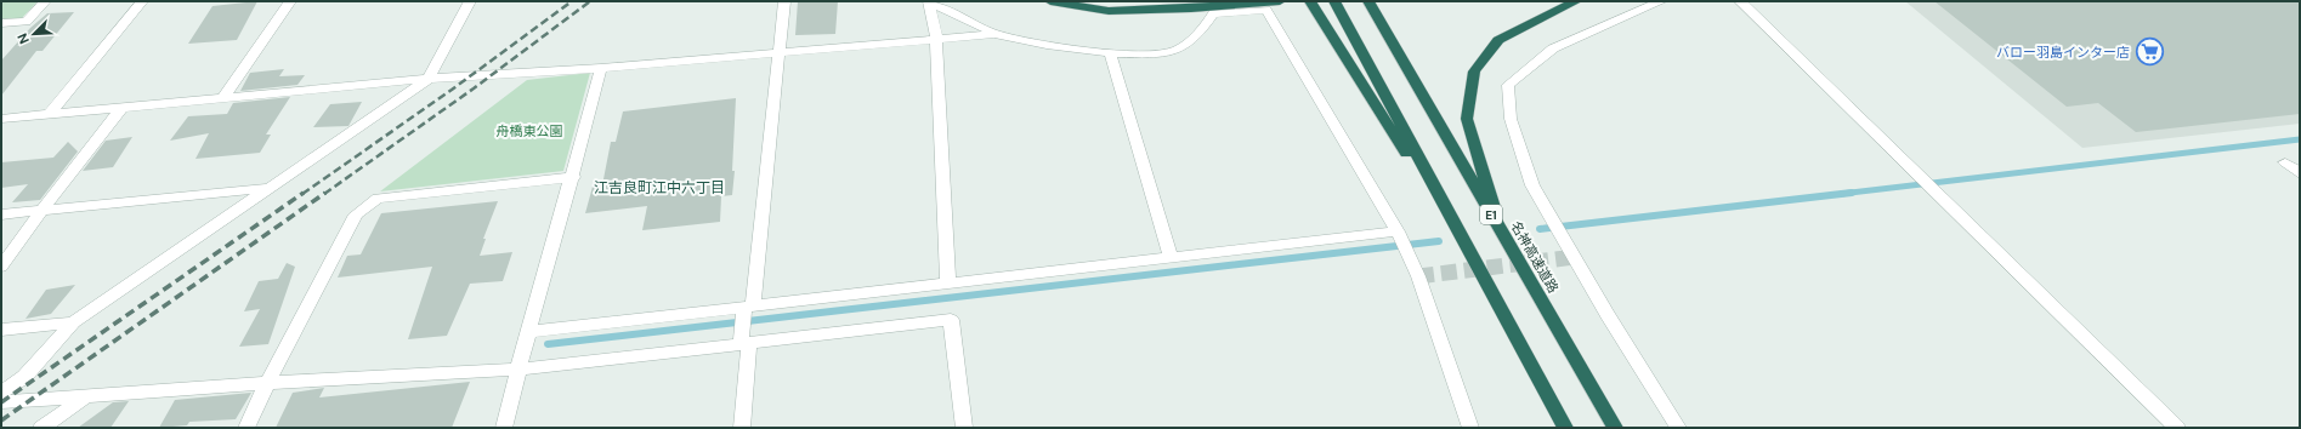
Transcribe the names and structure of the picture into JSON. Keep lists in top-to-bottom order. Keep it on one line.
{"streets":{"highway":["E1","名神高速道路"]},"districts":["江吉良町江中六丁目"],"parks":["舟橋東公園"],"places":{"supermarket":["バロー羽島インター店"]},"north":"bottom left"}
